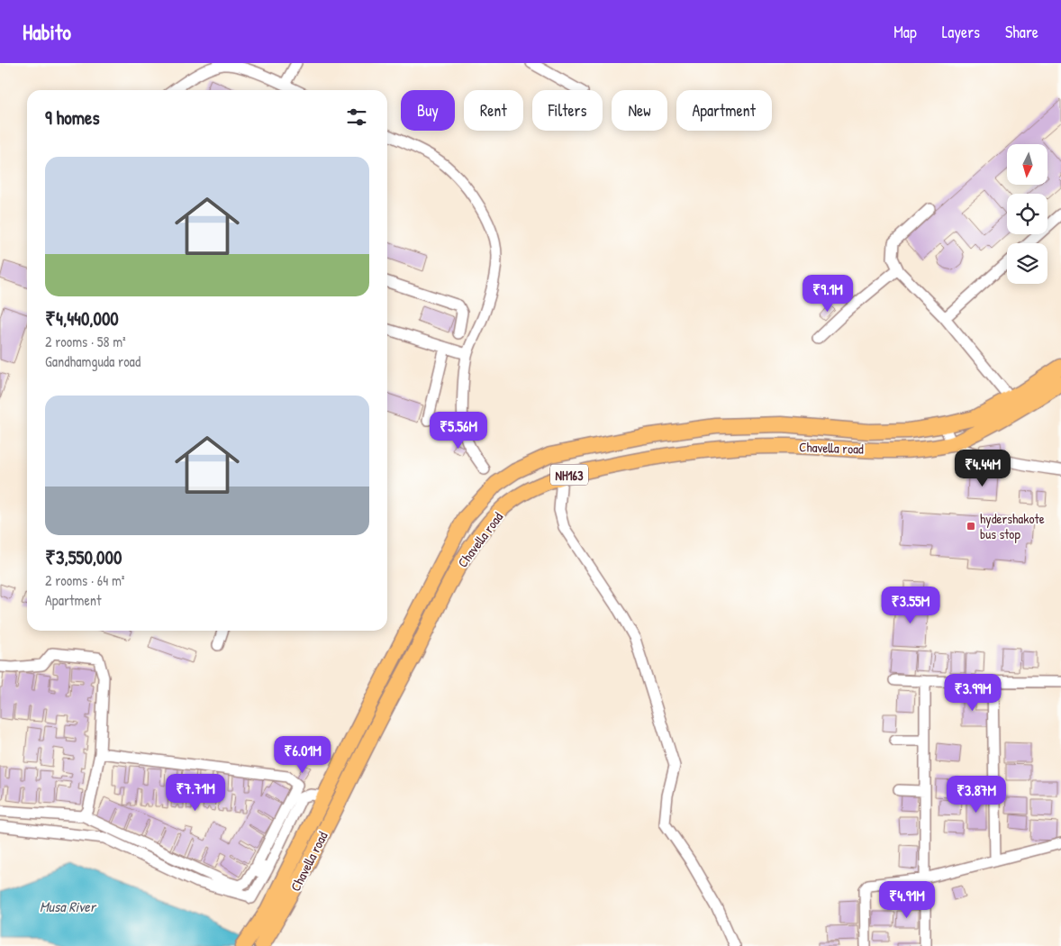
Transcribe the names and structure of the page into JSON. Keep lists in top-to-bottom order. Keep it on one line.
{"streets":{"highway":["Chavella road","NH163"]},"water":["Musa River"],"places":{"transit":["hydershakote bus stop"]},"north":"bottom","page":{"header":"Habito","nav":["Map","Layers","Share"],"chip":["Buy","Rent","Filters","New","Apartment"],"heading":"9 homes","list":[{"name":"₹4,440,000","note":"2 rooms · 58 m² · Gandhamguda road"},{"name":"₹3,550,000","note":"2 rooms · 64 m² · Apartment"}],"price":["₹9.1M","₹5.56M","₹4.44M","₹3.55M","₹3.99M","₹6.01M","₹7.71M","₹3.87M","₹4.91M"]}}
